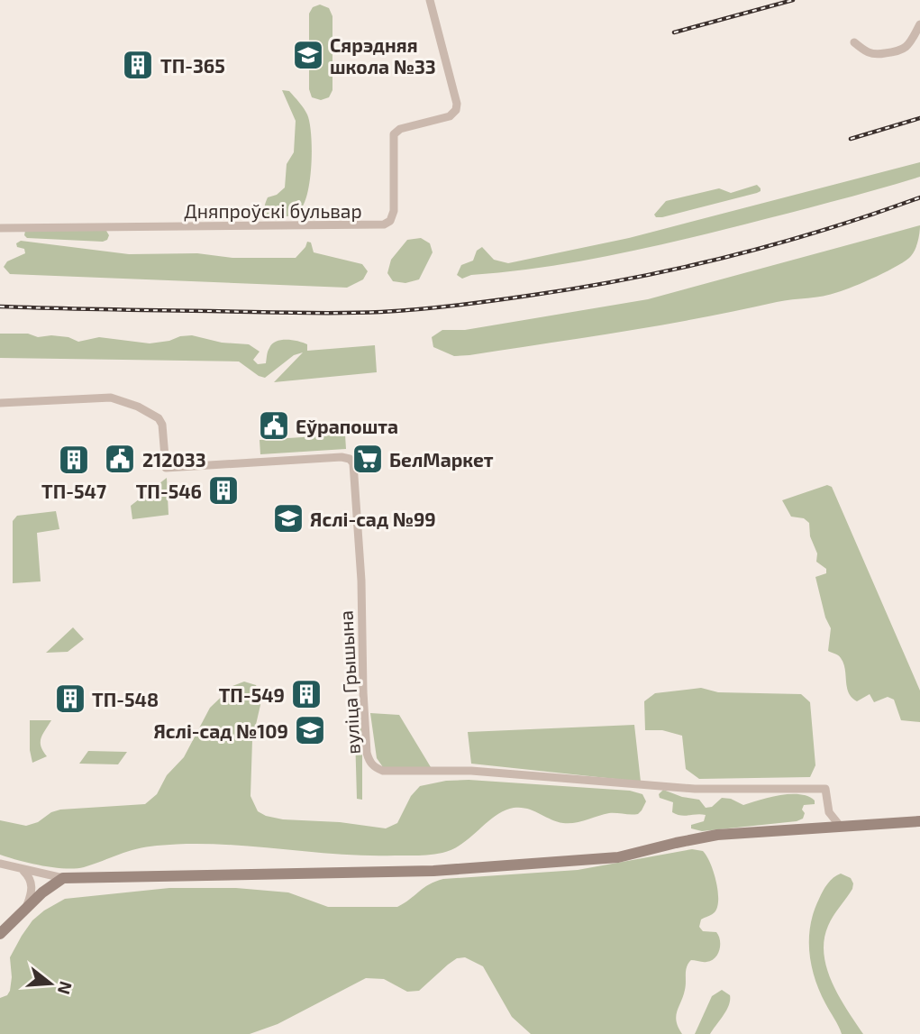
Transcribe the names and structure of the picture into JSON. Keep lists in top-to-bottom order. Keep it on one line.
{"streets":{"street":["Дняпроўскі бульвар","вуліца Грышына"]},"places":{"school or university":["Сярэдняя школа №33","Яслі-сад №99","Яслі-сад №109"],"building":["ТП-365","ТП-547","ТП-546","ТП-549","ТП-548"],"public building":["Еўрапошта","212033"],"supermarket":["БелМаркет"]},"north":"right"}
